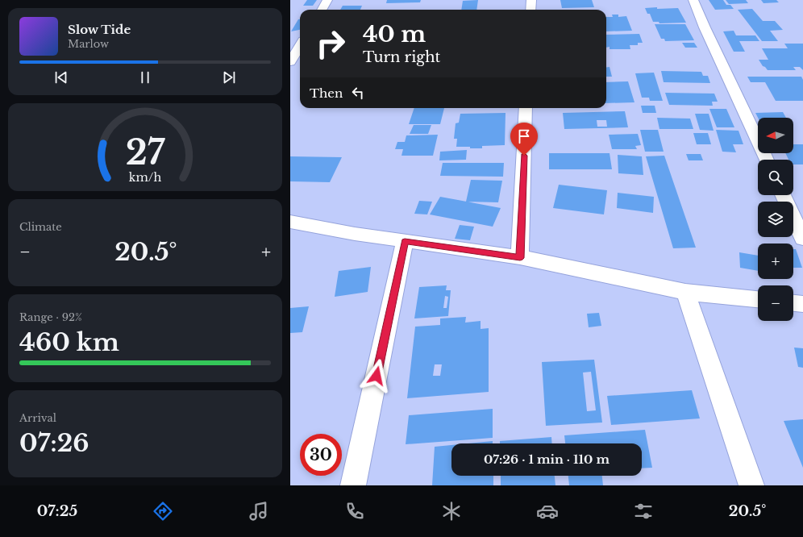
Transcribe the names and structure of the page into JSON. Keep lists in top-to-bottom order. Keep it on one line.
{"north":"left","page":{"turn":["40 m","Turn right"],"song":["Slow Tide","Marlow"],"then":"Then","map_buttons":["+","−"],"tile":["Climate",["Range · 92%","460 km"],["Arrival","07:26"]],"heat":["−","20.5°","+"],"limit":"30","trip":"07:26 · 1 min · 110 m","tabs":["07:25","20.5°"],"gauge":["27","km/h"]}}
